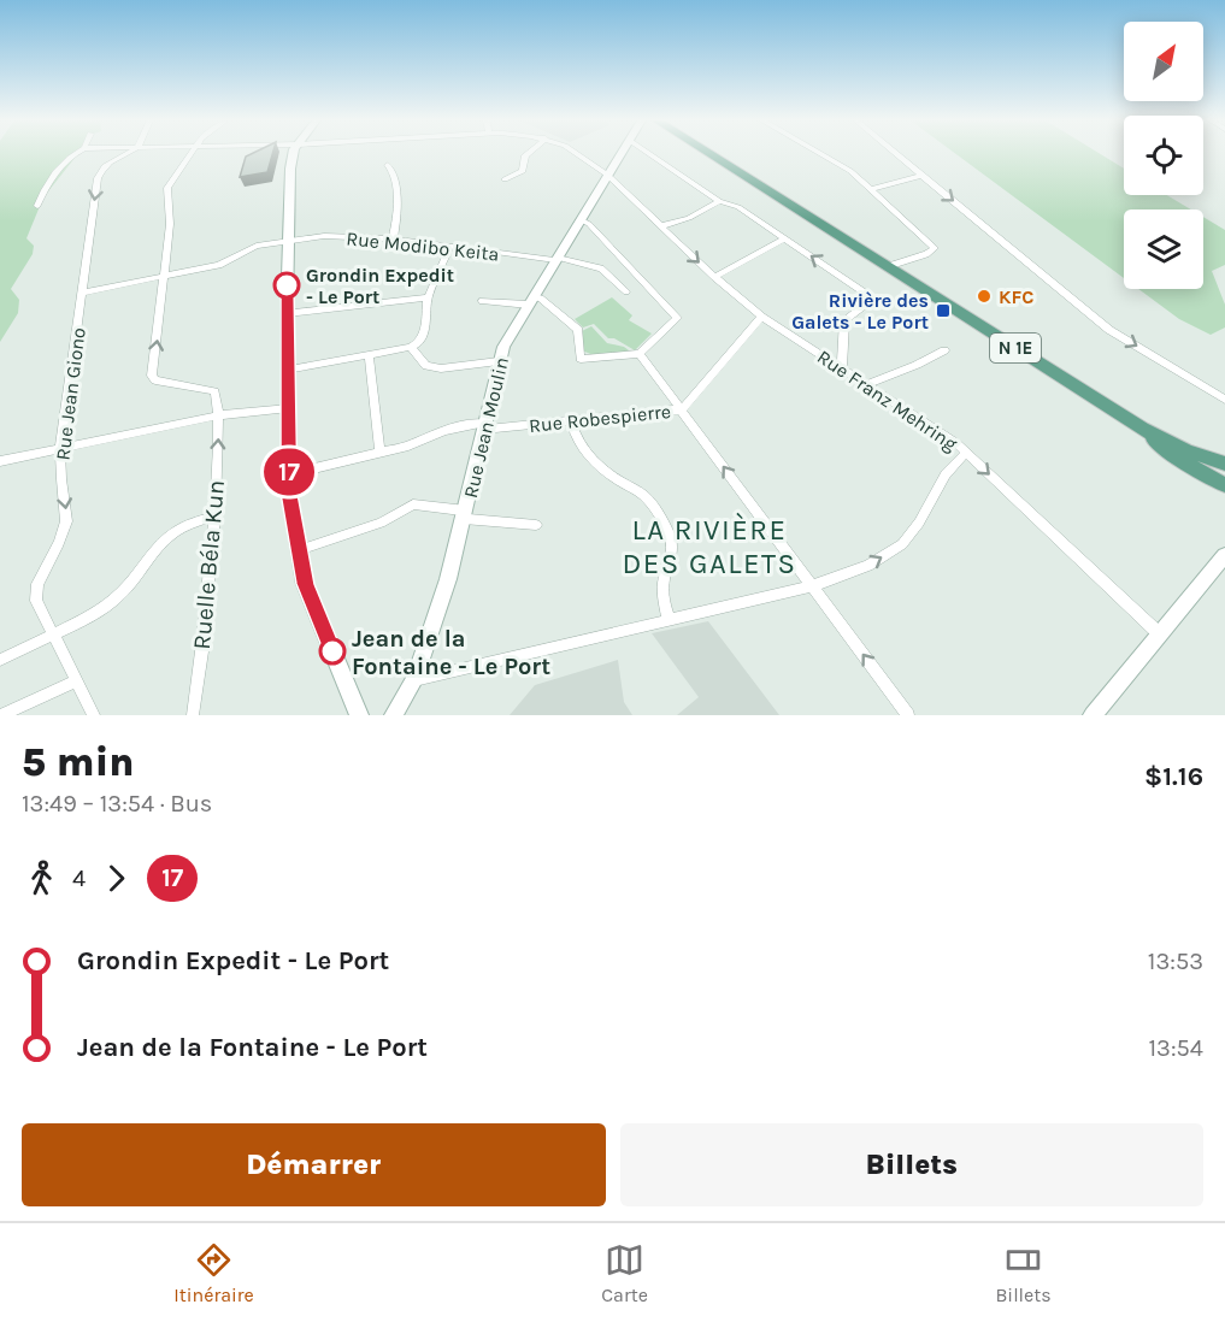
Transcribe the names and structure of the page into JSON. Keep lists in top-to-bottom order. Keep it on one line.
{"streets":{"main road":["N 1E"],"street":["Rue Modibo Keita","Rue Jean Giono","Rue Franz Mehring","Rue Robespierre","Rue Jean Moulin","Ruelle Béla Kun"]},"crossings":[["Rue Modibo Keita","Rue Jean Giono"],["Rue Modibo Keita","Rue Jean Moulin"],["Rue Franz Mehring","Rue Robespierre"],["Rue Franz Mehring","Rue Jean Moulin"],["Rue Robespierre","Rue Jean Moulin"]],"one_way":["Rue Jean Giono","Rue Franz Mehring"],"districts":["LA RIVIÈRE DES GALETS"],"places":{"other":["Grondin Expedit - Le Port","KFC","Jean de la Fontaine - Le Port"],"transit":["Rivière des Galets - Le Port"]},"lines":["bus line 17"],"north":"top right","page":{"on_map":"17","heading":["5 min","13:49 – 13:54 · Bus","$1.16"],"legs":["4","17"],"list":[{"name":"Grondin Expedit - Le Port","value":"13:53"},{"name":"Jean de la Fontaine - Le Port","value":"13:54"}],"buttons":["Démarrer","Billets"],"tabs":["Itinéraire","Carte","Billets"]}}
